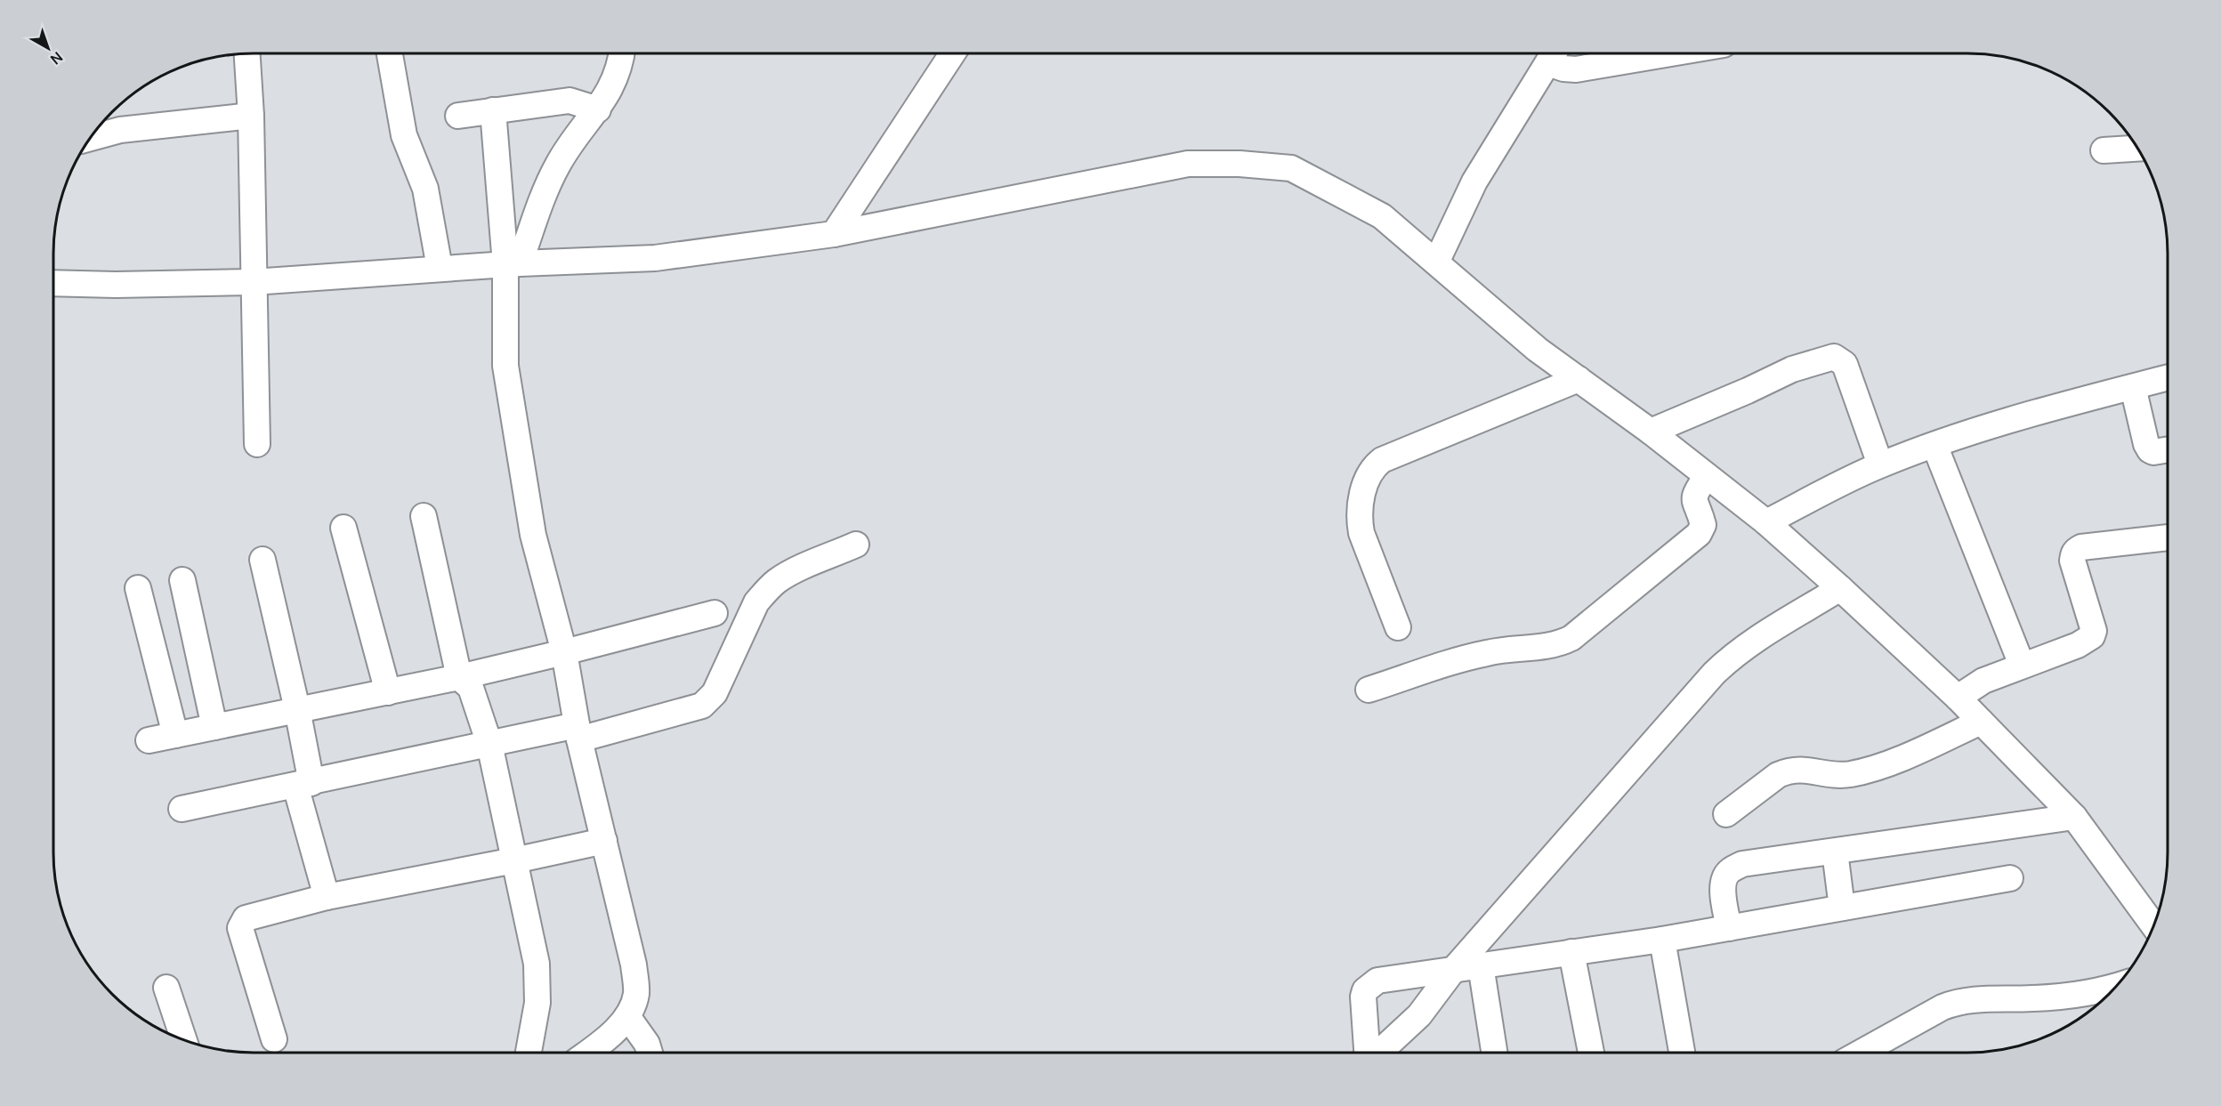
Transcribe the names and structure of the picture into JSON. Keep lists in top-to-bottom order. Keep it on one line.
{"north":"bottom right"}
